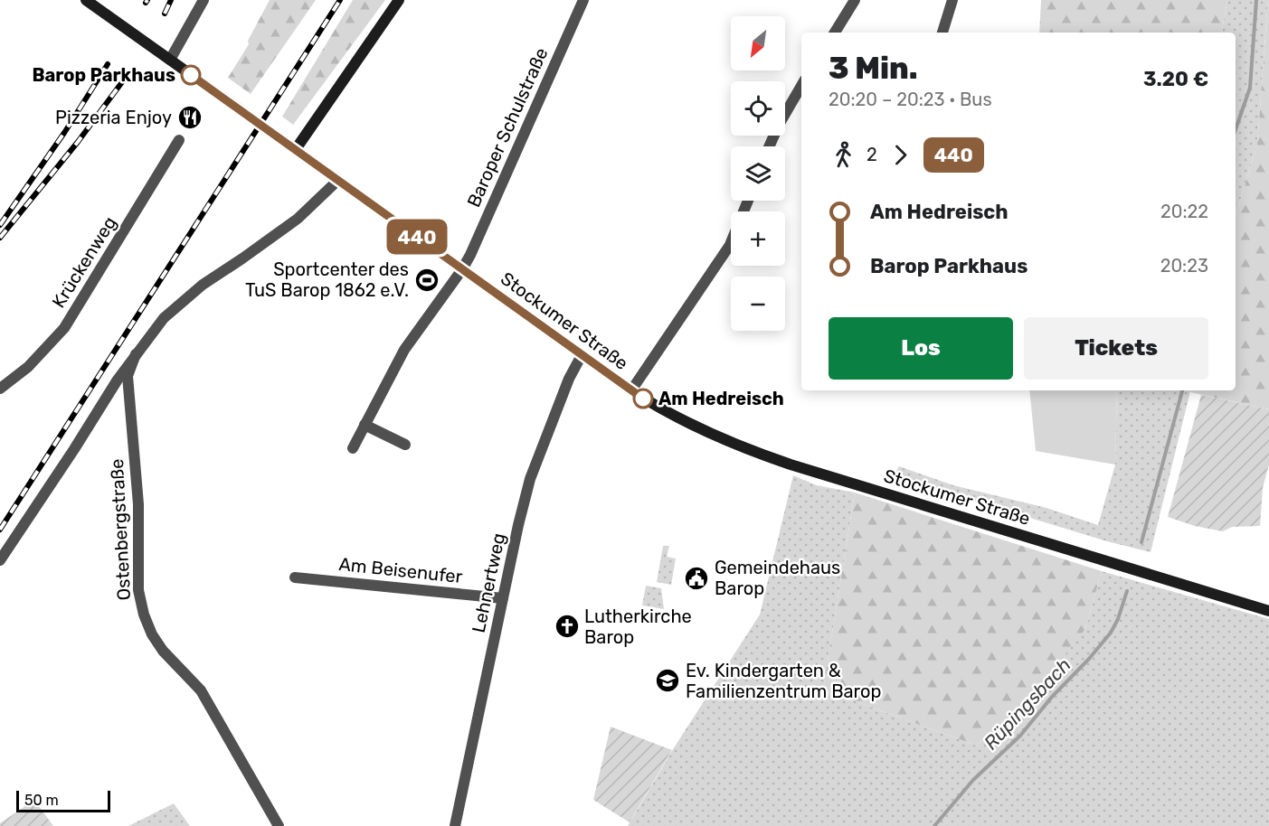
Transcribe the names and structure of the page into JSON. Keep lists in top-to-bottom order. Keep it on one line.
{"streets":{"main road":["Stockumer Straße"],"street":["Baroper Schulstraße","Krückenweg","Ostenbergstraße","Am Beisenufer","Lehnertweg"]},"crossings":[["Baroper Schulstraße","Stockumer Straße"],["Stockumer Straße","Ostenbergstraße"],["Stockumer Straße","Lehnertweg"],["Am Beisenufer","Lehnertweg"]],"water":["Rüpingsbach"],"places":{"other":["Barop Parkhaus","Am Hedreisch"],"restaurant":["Pizzeria Enjoy"],"sports":["Sportcenter des TuS Barop 1862 e.V."],"public building":["Gemeindehaus Barop"],"church":["Lutherkirche Barop"],"school or university":["Ev. Kindergarten & Familienzentrum Barop"]},"lines":["bus line 440"],"scale_bar":"50 m","north":"bottom left","page":{"on_map":"440","map_buttons":["+","−"],"heading":["3 Min.","20:20 – 20:23 · Bus","3.20 €"],"legs":["2","440"],"list":[{"name":"Am Hedreisch","value":"20:22"},{"name":"Barop Parkhaus","value":"20:23"}],"buttons":["Los","Tickets"],"scale":"50 m"}}
